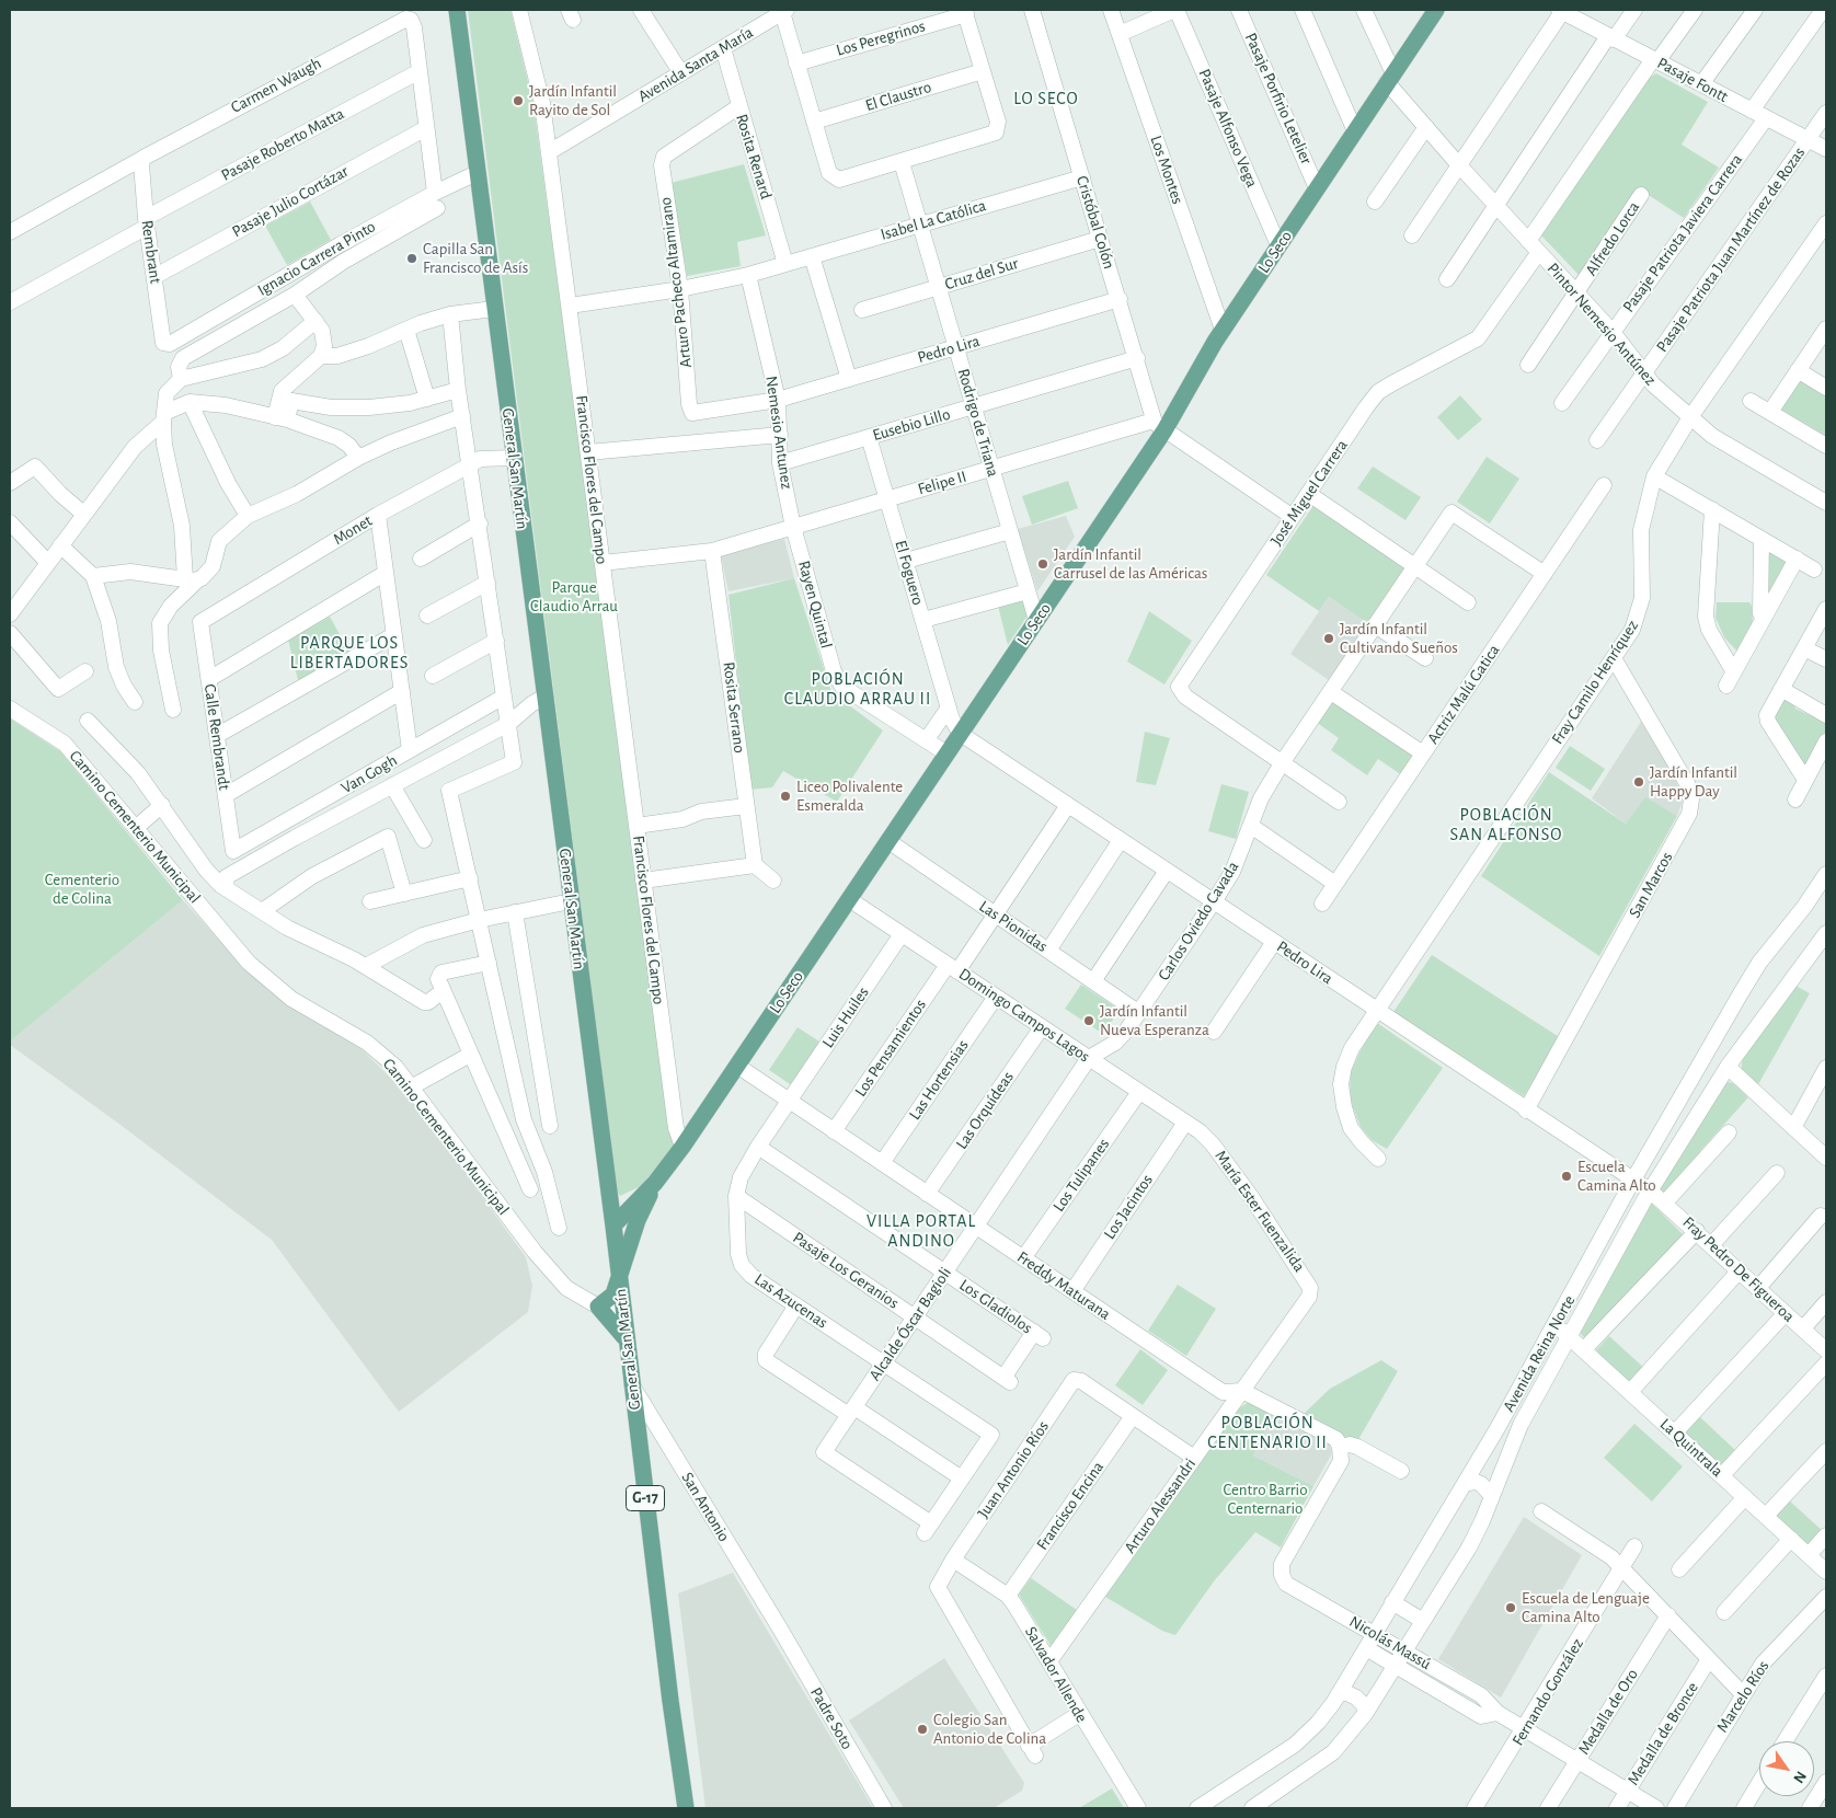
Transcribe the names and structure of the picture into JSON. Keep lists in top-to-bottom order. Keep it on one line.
{"streets":{"main road":["Lo Seco","General San Martín","G-17"],"street":["Los Peregrinos","Avenida Santa María","Pasaje Fontt","Carmen Waugh","El Claustro","Pasaje Porfirio Letelier","Pasaje Alfonso Vega","Pasaje Roberto Matta","Rosita Renard","Los Montes","Pasaje Julio Cortázar","Isabel La Católica","Cristóbal Colón","Pasaje Patriota Javiera Carrera","Alfredo Lorca","Pasaje Patriota Juan Martínez de Rozas","Rembrant","Ignacio Carrera Pinto","Cruz del Sur","Arturo Pacheco Altamirano","Pintor Nemesio Antúnez","Pedro Lira","Rodrigo de Triana","Eusebio Lillo","Nemesio Antunez","Francisco Flores del Campo","Felipe II","José Miguel Carrera","Monet","El Foguero","Rayen Quintal","Fray Camilo Henríquez","Actriz Malú Gatica","Rosita Serrano","Calle Rembrandt","Van Gogh","Camino Cementerio Municipal","San Marcos","Carlos Oviedo Cavada","Las Pionidas","Domingo Campos Lagos","Luis Huiles","Los Pensamientos","Las Hortensias","Las Orquídeas","Los Tulipanes","Los Jacintos","María Ester Fuenzalida","Fray Pedro De Figueroa","Pasaje Los Geranios","Freddy Maturana","Las Azucenas","Los Gladiolos","Alcalde Óscar Bagioli","Avenida Reina Norte","La Quintrala","Juan Antonio Ríos","Francisco Encina","Arturo Alessandri","San Antonio","Nicolás Massú","Salvador Allende","Fernando González","Marcelo Ríos","Medalla de Oro","Padre Soto","Medalla de Bronce"]},"crossings":[["Avenida Santa María","Rosita Renard"],["Avenida Santa María","Francisco Flores del Campo"],["Pasaje Fontt","Pasaje Patriota Javiera Carrera"],["Pasaje Fontt","Pasaje Patriota Juan Martínez de Rozas"],["Carmen Waugh","Pasaje Roberto Matta"],["Carmen Waugh","Rembrant"],["Pasaje Porfirio Letelier","Lo Seco"],["Pasaje Alfonso Vega","Lo Seco"],["Pasaje Roberto Matta","Rembrant"],["Rosita Renard","Isabel La Católica"],["Rosita Renard","Arturo Pacheco Altamirano"],["Los Montes","Lo Seco"],["Pasaje Julio Cortázar","Rembrant"],["Isabel La Católica","Cristóbal Colón"],["Isabel La Católica","Arturo Pacheco Altamirano"],["Isabel La Católica","Rodrigo de Triana"],["Isabel La Católica","Nemesio Antunez"],["Isabel La Católica","Francisco Flores del Campo"],["Cristóbal Colón","Lo Seco"],["Cristóbal Colón","Cruz del Sur"],["Cristóbal Colón","Pedro Lira"],["Cristóbal Colón","Eusebio Lillo"],["Cristóbal Colón","Felipe II"],["Pasaje Patriota Javiera Carrera","Pintor Nemesio Antúnez"],["Alfredo Lorca","Pintor Nemesio Antúnez"],["Pasaje Patriota Juan Martínez de Rozas","Pintor Nemesio Antúnez"],["Rembrant","Ignacio Carrera Pinto"],["Lo Seco","Pintor Nemesio Antúnez"],["Lo Seco","Pedro Lira"],["Lo Seco","Rodrigo de Triana"],["Lo Seco","General San Martín"],["Lo Seco","Francisco Flores del Campo"],["Lo Seco","Felipe II"],["Lo Seco","El Foguero"],["Lo Seco","Rayen Quintal"],["Lo Seco","Las Pionidas"],["Lo Seco","Domingo Campos Lagos"],["Lo Seco","Freddy Maturana"],["Ignacio Carrera Pinto","General San Martín"],["Cruz del Sur","Rodrigo de Triana"],["Arturo Pacheco Altamirano","Pedro Lira"],["Arturo Pacheco Altamirano","Nemesio Antunez"],["Pintor Nemesio Antúnez","José Miguel Carrera"],["Pintor Nemesio Antúnez","Fray Camilo Henríquez"],["Pedro Lira","Rodrigo de Triana"],["Pedro Lira","Nemesio Antunez"],["Pedro Lira","El Foguero"],["Pedro Lira","Fray Camilo Henríquez"],["Pedro Lira","San Marcos"],["Pedro Lira","Carlos Oviedo Cavada"],["Pedro Lira","Los Pensamientos"],["Pedro Lira","Fray Pedro De Figueroa"],["Pedro Lira","Avenida Reina Norte"],["Rodrigo de Triana","Eusebio Lillo"],["Rodrigo de Triana","Felipe II"],["Eusebio Lillo","Nemesio Antunez"],["Eusebio Lillo","El Foguero"],["Nemesio Antunez","Felipe II"],["Nemesio Antunez","Rayen Quintal"],["General San Martín","Monet"],["General San Martín","Camino Cementerio Municipal"],["General San Martín","San Antonio"],["Francisco Flores del Campo","Felipe II"],["Felipe II","El Foguero"],["Felipe II","Rayen Quintal"],["Felipe II","Rosita Serrano"],["José Miguel Carrera","Carlos Oviedo Cavada"],["Monet","Calle Rembrandt"],["Fray Camilo Henríquez","San Marcos"],["Actriz Malú Gatica","Carlos Oviedo Cavada"],["Calle Rembrandt","Van Gogh"],["Carlos Oviedo Cavada","Las Pionidas"],["Carlos Oviedo Cavada","Domingo Campos Lagos"],["Carlos Oviedo Cavada","Alcalde Óscar Bagioli"],["Las Pionidas","Los Pensamientos"],["Domingo Campos Lagos","Luis Huiles"],["Domingo Campos Lagos","Los Pensamientos"],["Domingo Campos Lagos","Las Hortensias"],["Domingo Campos Lagos","Las Orquídeas"],["Domingo Campos Lagos","Los Tulipanes"],["Domingo Campos Lagos","Los Jacintos"],["Domingo Campos Lagos","María Ester Fuenzalida"],["Domingo Campos Lagos","Alcalde Óscar Bagioli"],["Luis Huiles","Freddy Maturana"],["Luis Huiles","Las Azucenas"],["Los Pensamientos","Freddy Maturana"],["Las Hortensias","Freddy Maturana"],["Las Orquídeas","Freddy Maturana"],["Los Tulipanes","Freddy Maturana"],["Los Jacintos","Freddy Maturana"],["María Ester Fuenzalida","Arturo Alessandri"],["Fray Pedro De Figueroa","Avenida Reina Norte"],["Pasaje Los Geranios","Las Azucenas"],["Pasaje Los Geranios","Los Gladiolos"],["Pasaje Los Geranios","Alcalde Óscar Bagioli"],["Freddy Maturana","Las Azucenas"],["Freddy Maturana","Alcalde Óscar Bagioli"],["Freddy Maturana","Arturo Alessandri"],["Freddy Maturana","Nicolás Massú"],["Las Azucenas","Los Gladiolos"],["Las Azucenas","Alcalde Óscar Bagioli"],["Los Gladiolos","Alcalde Óscar Bagioli"],["Avenida Reina Norte","La Quintrala"],["Avenida Reina Norte","Nicolás Massú"],["Juan Antonio Ríos","Francisco Encina"],["Juan Antonio Ríos","Salvador Allende"],["Francisco Encina","Salvador Allende"],["Arturo Alessandri","Salvador Allende"],["San Antonio","Padre Soto"],["Nicolás Massú","Fernando González"],["Nicolás Massú","Medalla de Oro"],["Nicolás Massú","Medalla de Bronce"]],"districts":["LO SECO","PARQUE LOS LIBERTADORES","POBLACIÓN CLAUDIO ARRAU II","POBLACIÓN SAN ALFONSO","VILLA PORTAL ANDINO","POBLACIÓN CENTENARIO II"],"parks":["Parque Claudio Arrau","Cementerio de Colina","Centro Barrio Centernario"],"places":["Jardín Infantil Rayito de Sol","Capilla San Francisco de Asís","Jardín Infantil Carrusel de las Américas","Jardín Infantil Cultivando Sueños","Jardín Infantil Happy Day","Liceo Polivalente Esmeralda","Jardín Infantil Nueva Esperanza","Escuela Camina Alto","Escuela de Lenguaje Camina Alto","Colegio San Antonio de Colina"],"north":"bottom right"}
